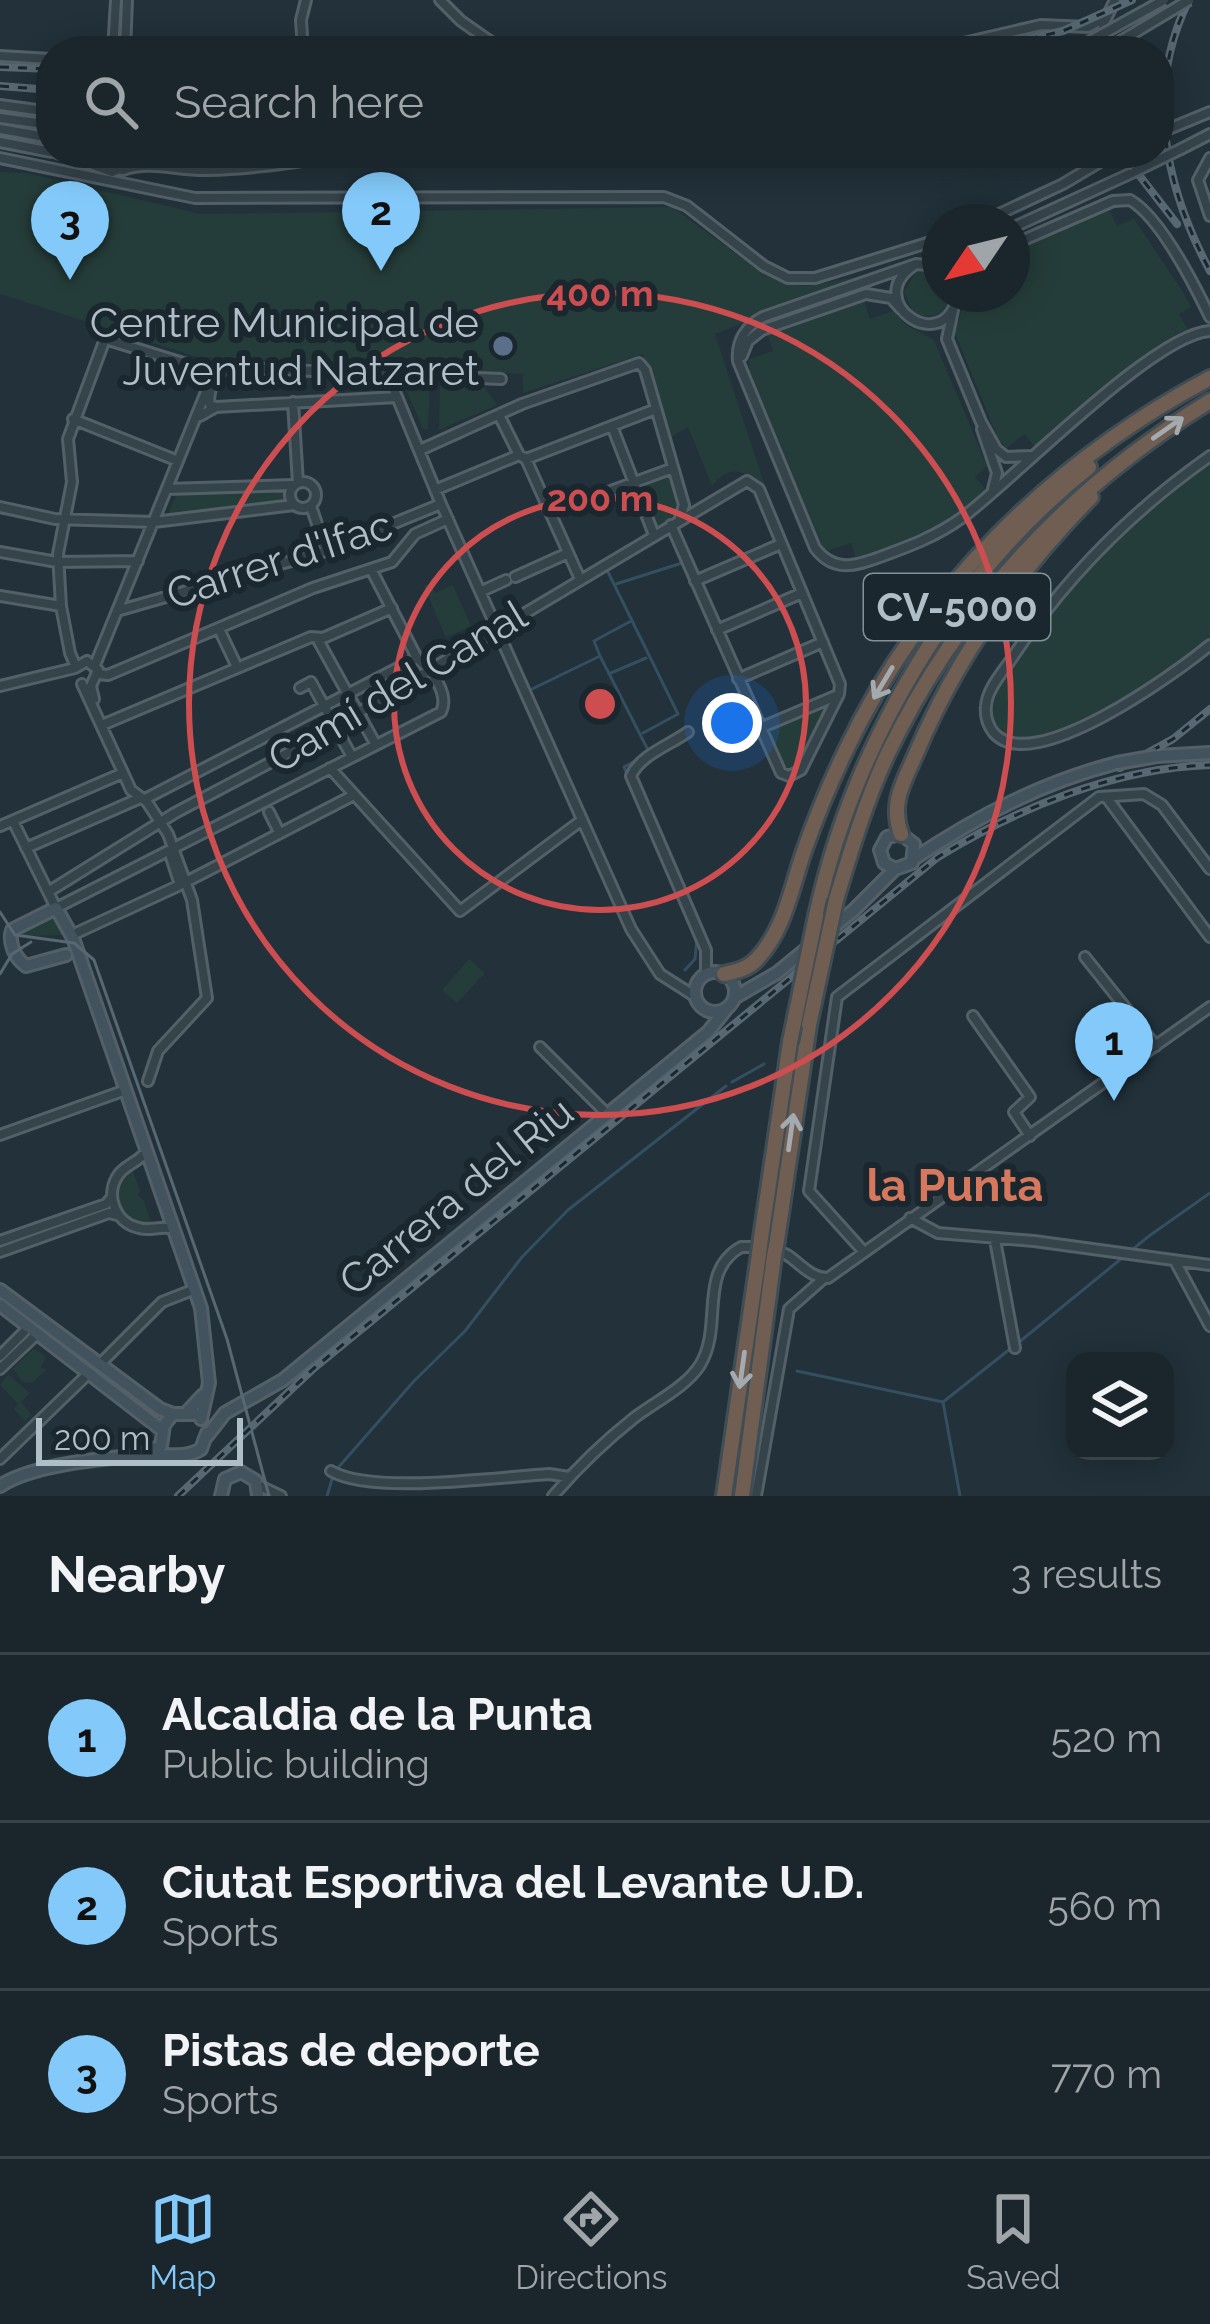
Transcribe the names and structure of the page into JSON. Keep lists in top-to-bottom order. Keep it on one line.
{"streets":{"highway":["CV-5000"],"street":["Carrer d'Ifac","Camí del Canal","Carrera del Riu"]},"districts":["la Punta"],"places":["Centre Municipal de Juventud Natzaret"],"scale_bar":"200 m","north":"bottom left","page":{"search":"Search here","pins":["2","3","1"],"scale":"200 m","heading":["Nearby","3 results"],"list":[{"mark":"1","name":"Alcaldia de la Punta","note":"Public building","value":"520 m"},{"mark":"2","name":"Ciutat Esportiva del Levante U.D.","note":"Sports","value":"560 m"},{"mark":"3","name":"Pistas de deporte","note":"Sports","value":"770 m"}],"nav":["Map","Directions","Saved"]},"rings":["400 m","200 m"]}
